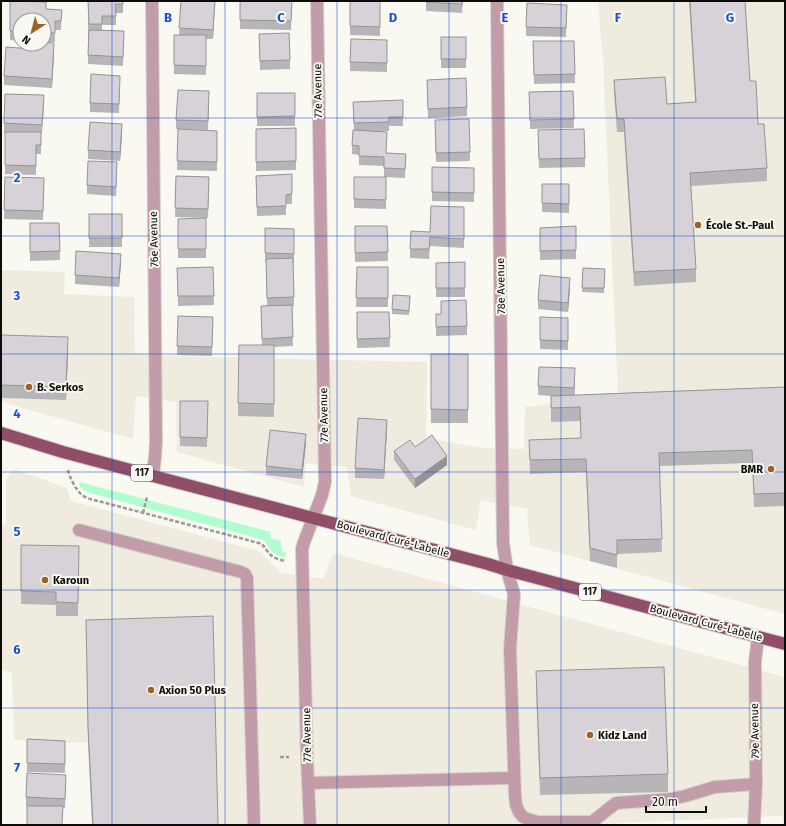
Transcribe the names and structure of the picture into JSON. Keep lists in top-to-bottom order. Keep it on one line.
{"streets":{"main road":["117","Boulevard Curé-Labelle"],"street":["77e Avenue","76e Avenue","78e Avenue","79e Avenue"]},"crossings":[["77e Avenue","Boulevard Curé-Labelle"],["76e Avenue","Boulevard Curé-Labelle"],["78e Avenue","Boulevard Curé-Labelle"],["Boulevard Curé-Labelle","79e Avenue"]],"places":["École St.-Paul","B. Serkos","BMR","Karoun","Axion 50 Plus","Kidz Land"],"scale_bar":"20 m","north":"bottom left","grid":{"columns":["B","C","D","E","F","G"],"rows":["2","3","4","5","6","7"]}}
